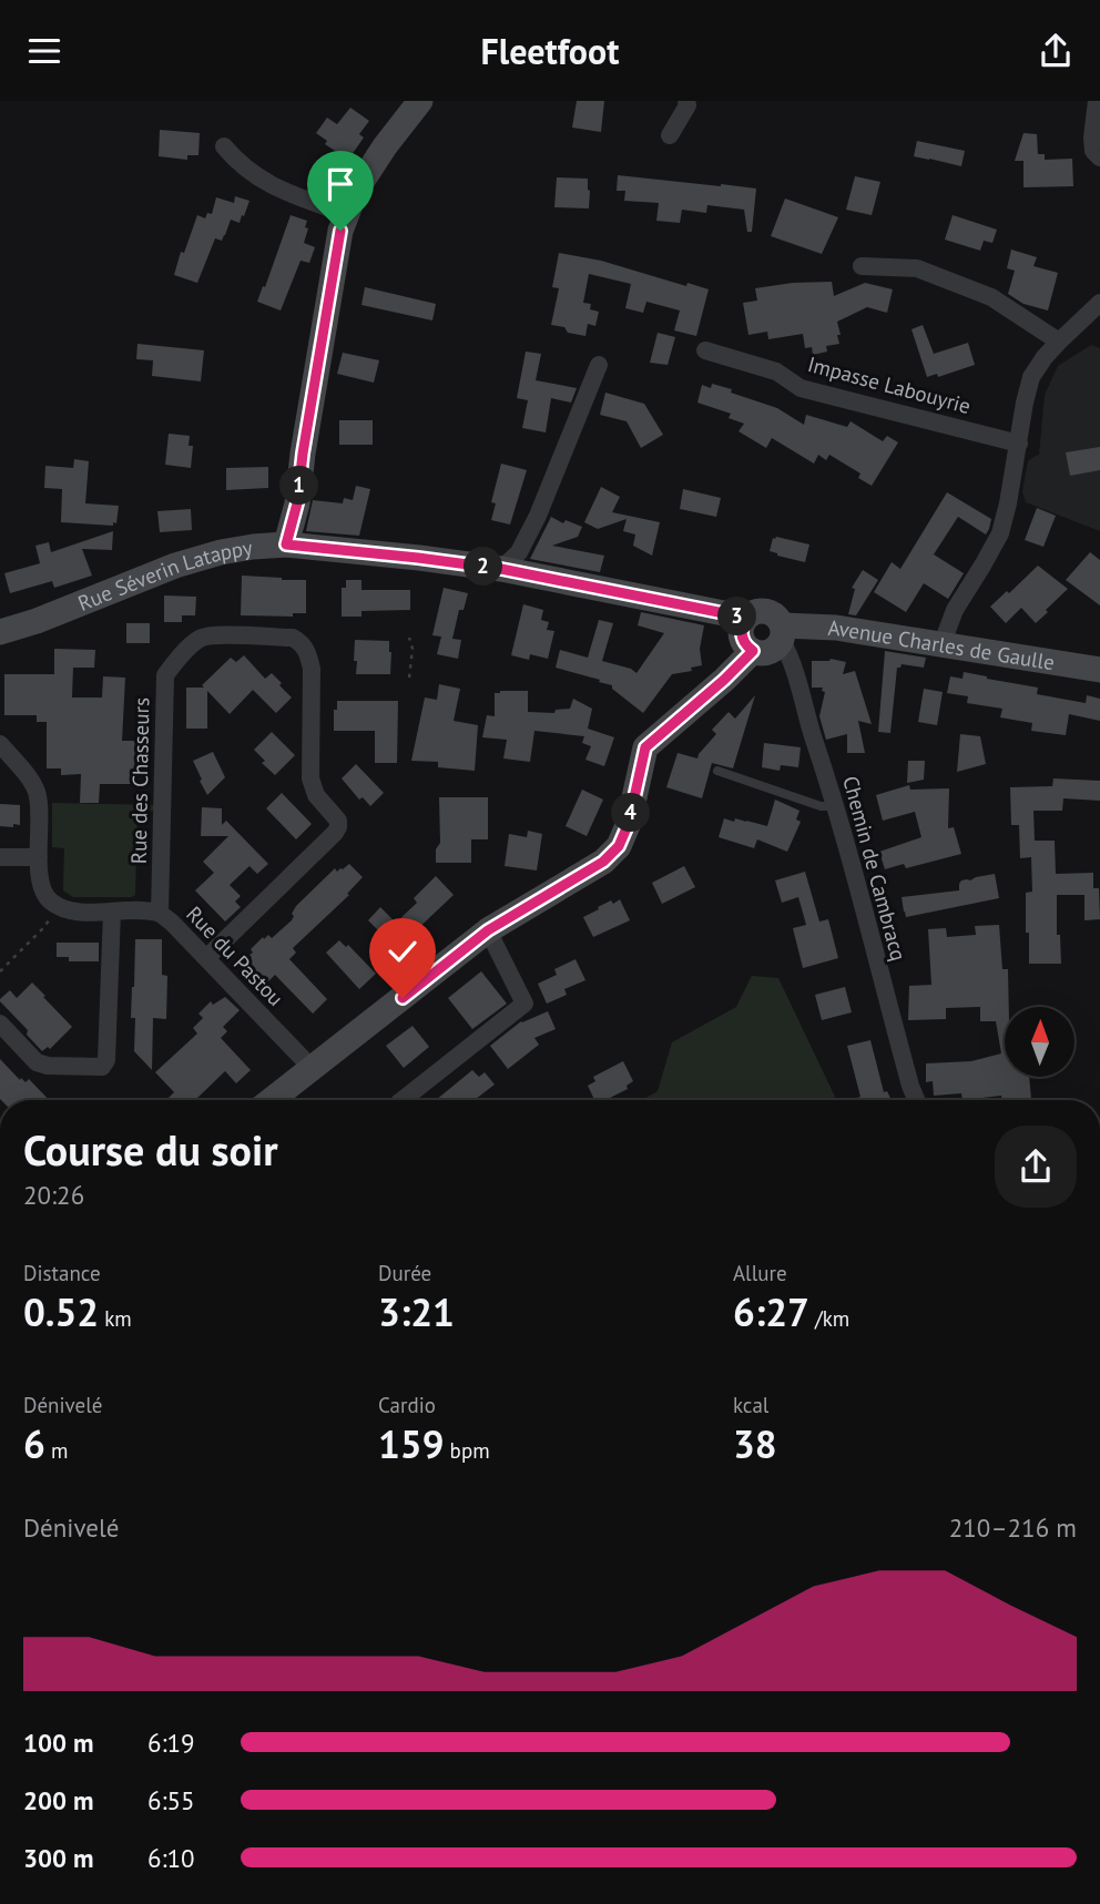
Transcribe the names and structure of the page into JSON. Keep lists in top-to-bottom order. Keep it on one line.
{"streets":{"street":["Impasse Labouyrie","Rue Séverin Latappy","Avenue Charles de Gaulle","Rue des Chasseurs","Chemin de Cambracq","Rue du Pastou"]},"crossings":[["Rue Séverin Latappy","Avenue Charles de Gaulle"],["Rue Séverin Latappy","Chemin de Cambracq"],["Avenue Charles de Gaulle","Chemin de Cambracq"],["Rue des Chasseurs","Rue du Pastou"]],"north":"top","page":{"header":"Fleetfoot","pins":["1","2","3","4"],"heading":["Course du soir","20:26"],"stats":[["Distance","0.52 km"],["Durée","3:21"],["Allure","6:27 /km"],["Dénivelé","6 m"],["Cardio","159 bpm"],["kcal","38"]],"chart":["Dénivelé","210–216 m"],"list":[{"name":"100 m","note":"6:19"},{"name":"200 m","note":"6:55"},{"name":"300 m","note":"6:10"}]}}
